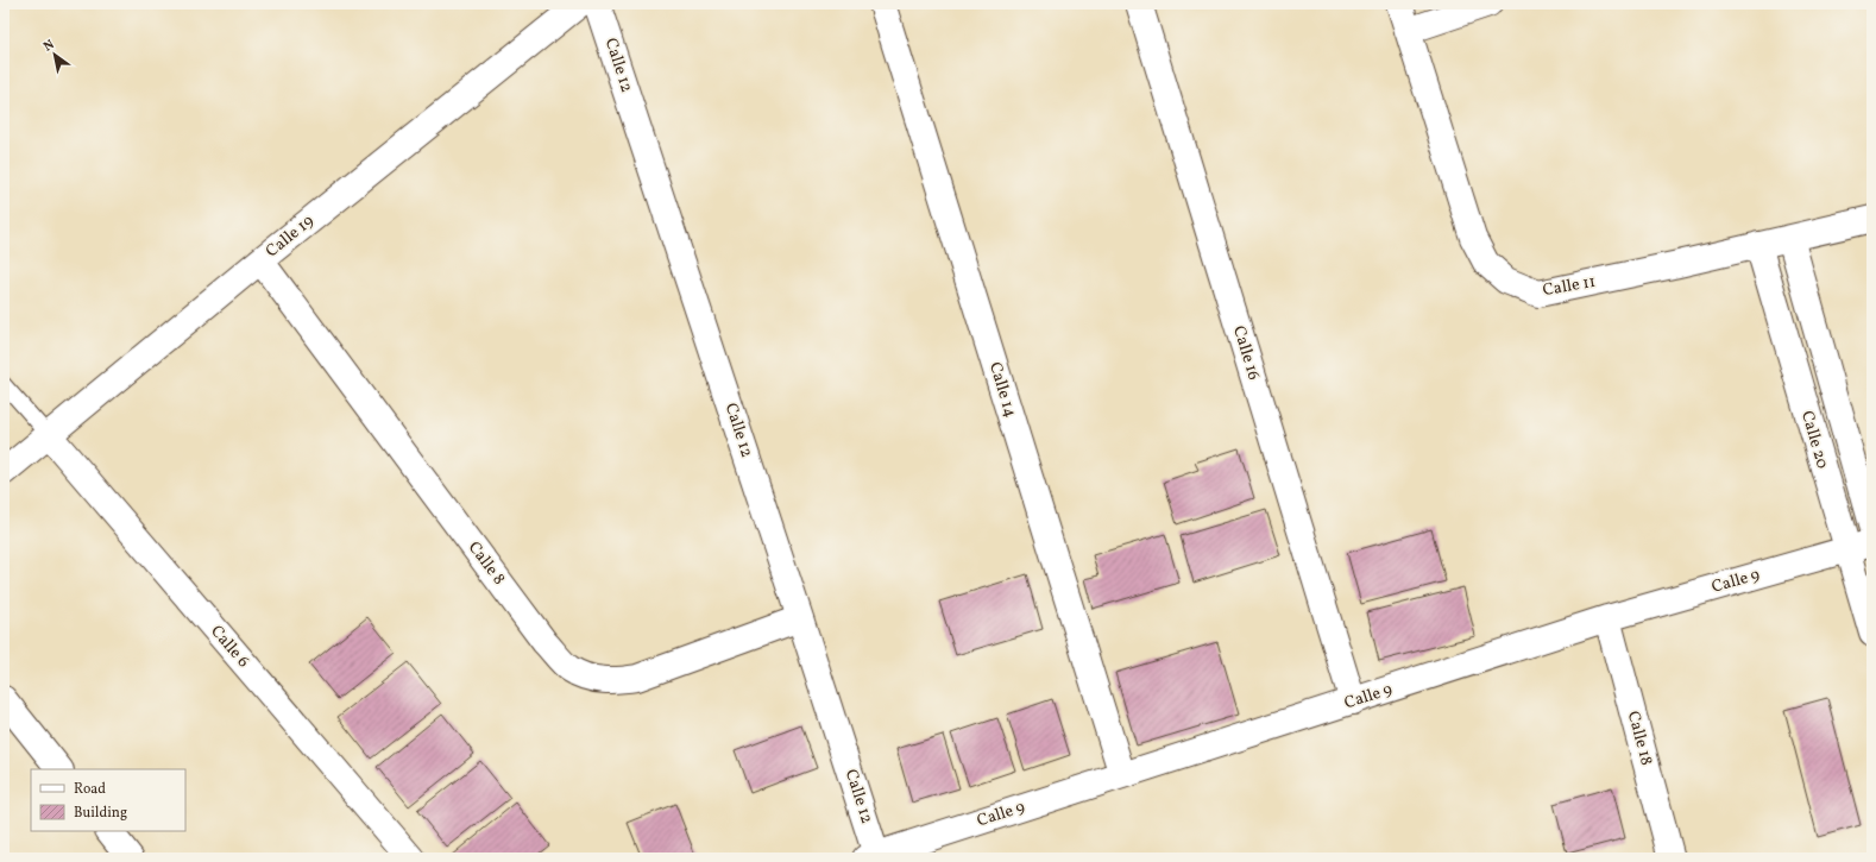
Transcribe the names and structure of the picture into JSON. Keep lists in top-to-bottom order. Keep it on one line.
{"streets":{"street":["Calle 12","Calle 19","Calle 11","Calle 16","Calle 14","Calle 20","Calle 8","Calle 9","Calle 6","Calle 18"]},"crossings":[["Calle 12","Calle 8"],["Calle 12","Calle 9"],["Calle 19","Calle 8"],["Calle 19","Calle 6"],["Calle 11","Calle 20"],["Calle 16","Calle 9"],["Calle 14","Calle 9"],["Calle 20","Calle 9"],["Calle 9","Calle 18"]],"legend":["Road","Building"],"north":"top left"}
